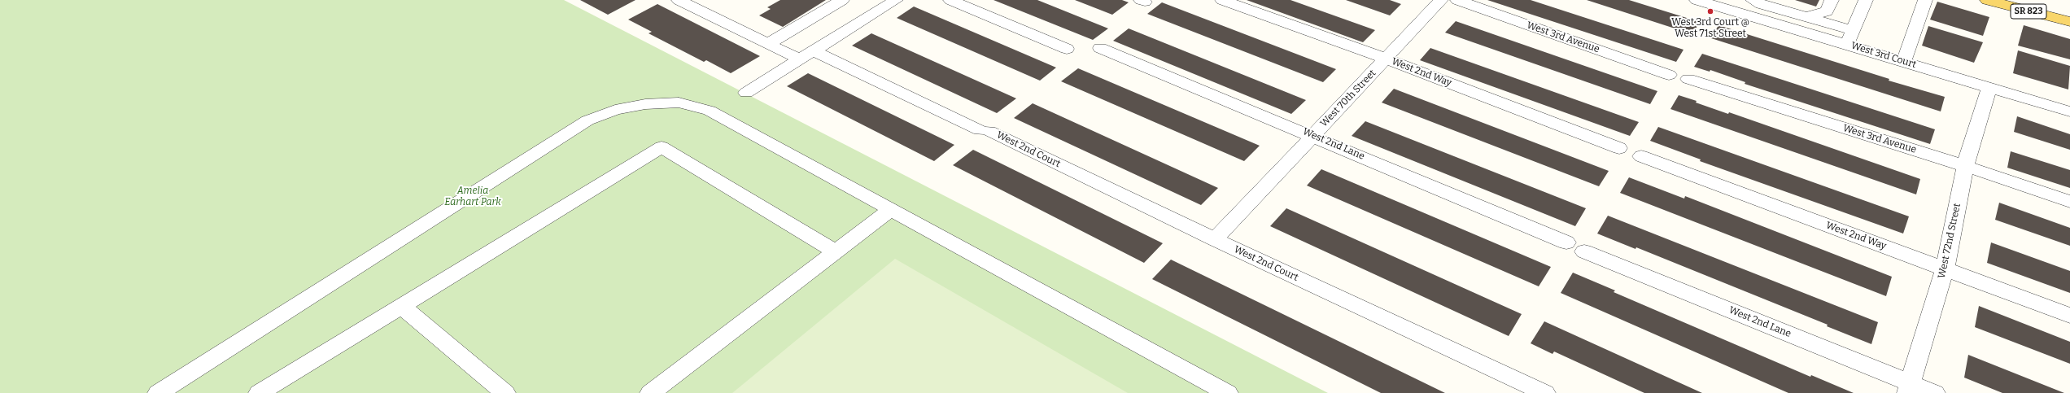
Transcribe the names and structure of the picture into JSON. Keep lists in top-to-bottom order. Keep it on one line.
{"streets":{"main road":["SR 823"],"street":["West 3rd Avenue","West 3rd Court","West 2nd Way","West 70th Street","West 2nd Lane","West 2nd Court","West 72nd Street"]},"crossings":[["West 3rd Avenue","West 72nd Street"],["West 3rd Court","West 72nd Street"],["West 2nd Way","West 70th Street"],["West 2nd Way","West 72nd Street"],["West 70th Street","West 2nd Lane"],["West 70th Street","West 2nd Court"],["West 2nd Lane","West 72nd Street"]],"parks":["Amelia Earhart Park"],"places":["West 3rd Court @ West 71st Street"]}
